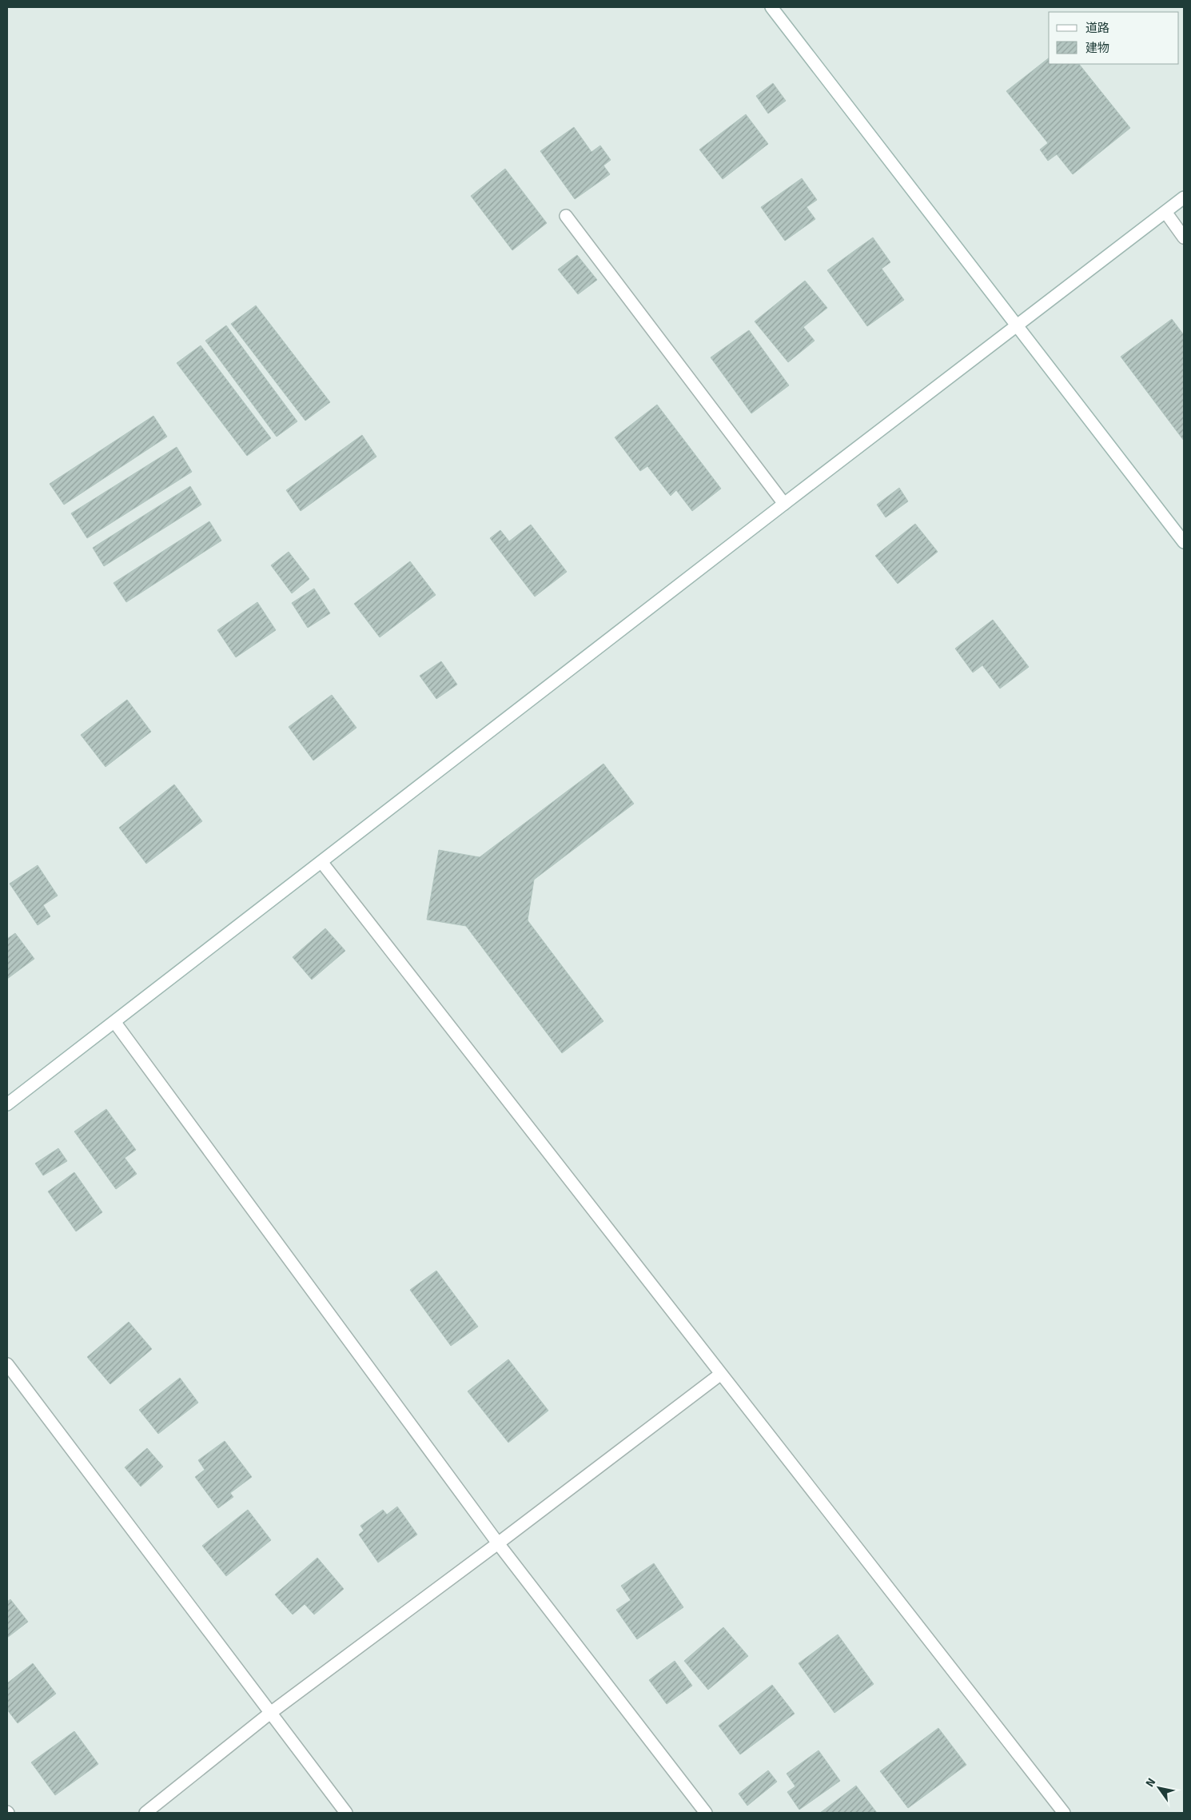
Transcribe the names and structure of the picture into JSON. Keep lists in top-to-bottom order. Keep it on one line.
{"legend":["道路","建物"],"north":"top left"}
